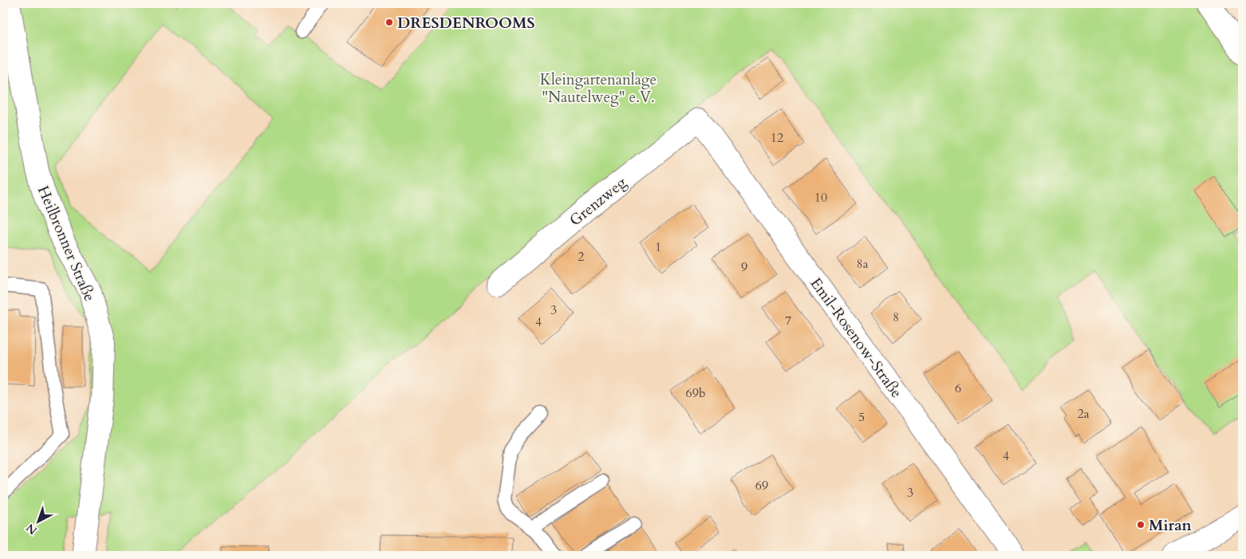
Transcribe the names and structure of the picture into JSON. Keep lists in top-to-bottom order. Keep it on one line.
{"streets":{"street":["Grenzweg","Heilbronner Straße","Emil-Rosenow-Straße"]},"crossings":[["Grenzweg","Emil-Rosenow-Straße"]],"parks":["Kleingartenanlage \"Nautelweg\" e.V."],"places":["DRESDENROOMS","Miran"],"house_numbers":["12","10","1","2","8a","9","3","8","7","4","6","69b","2a","5","4","69","3"],"north":"bottom left"}
